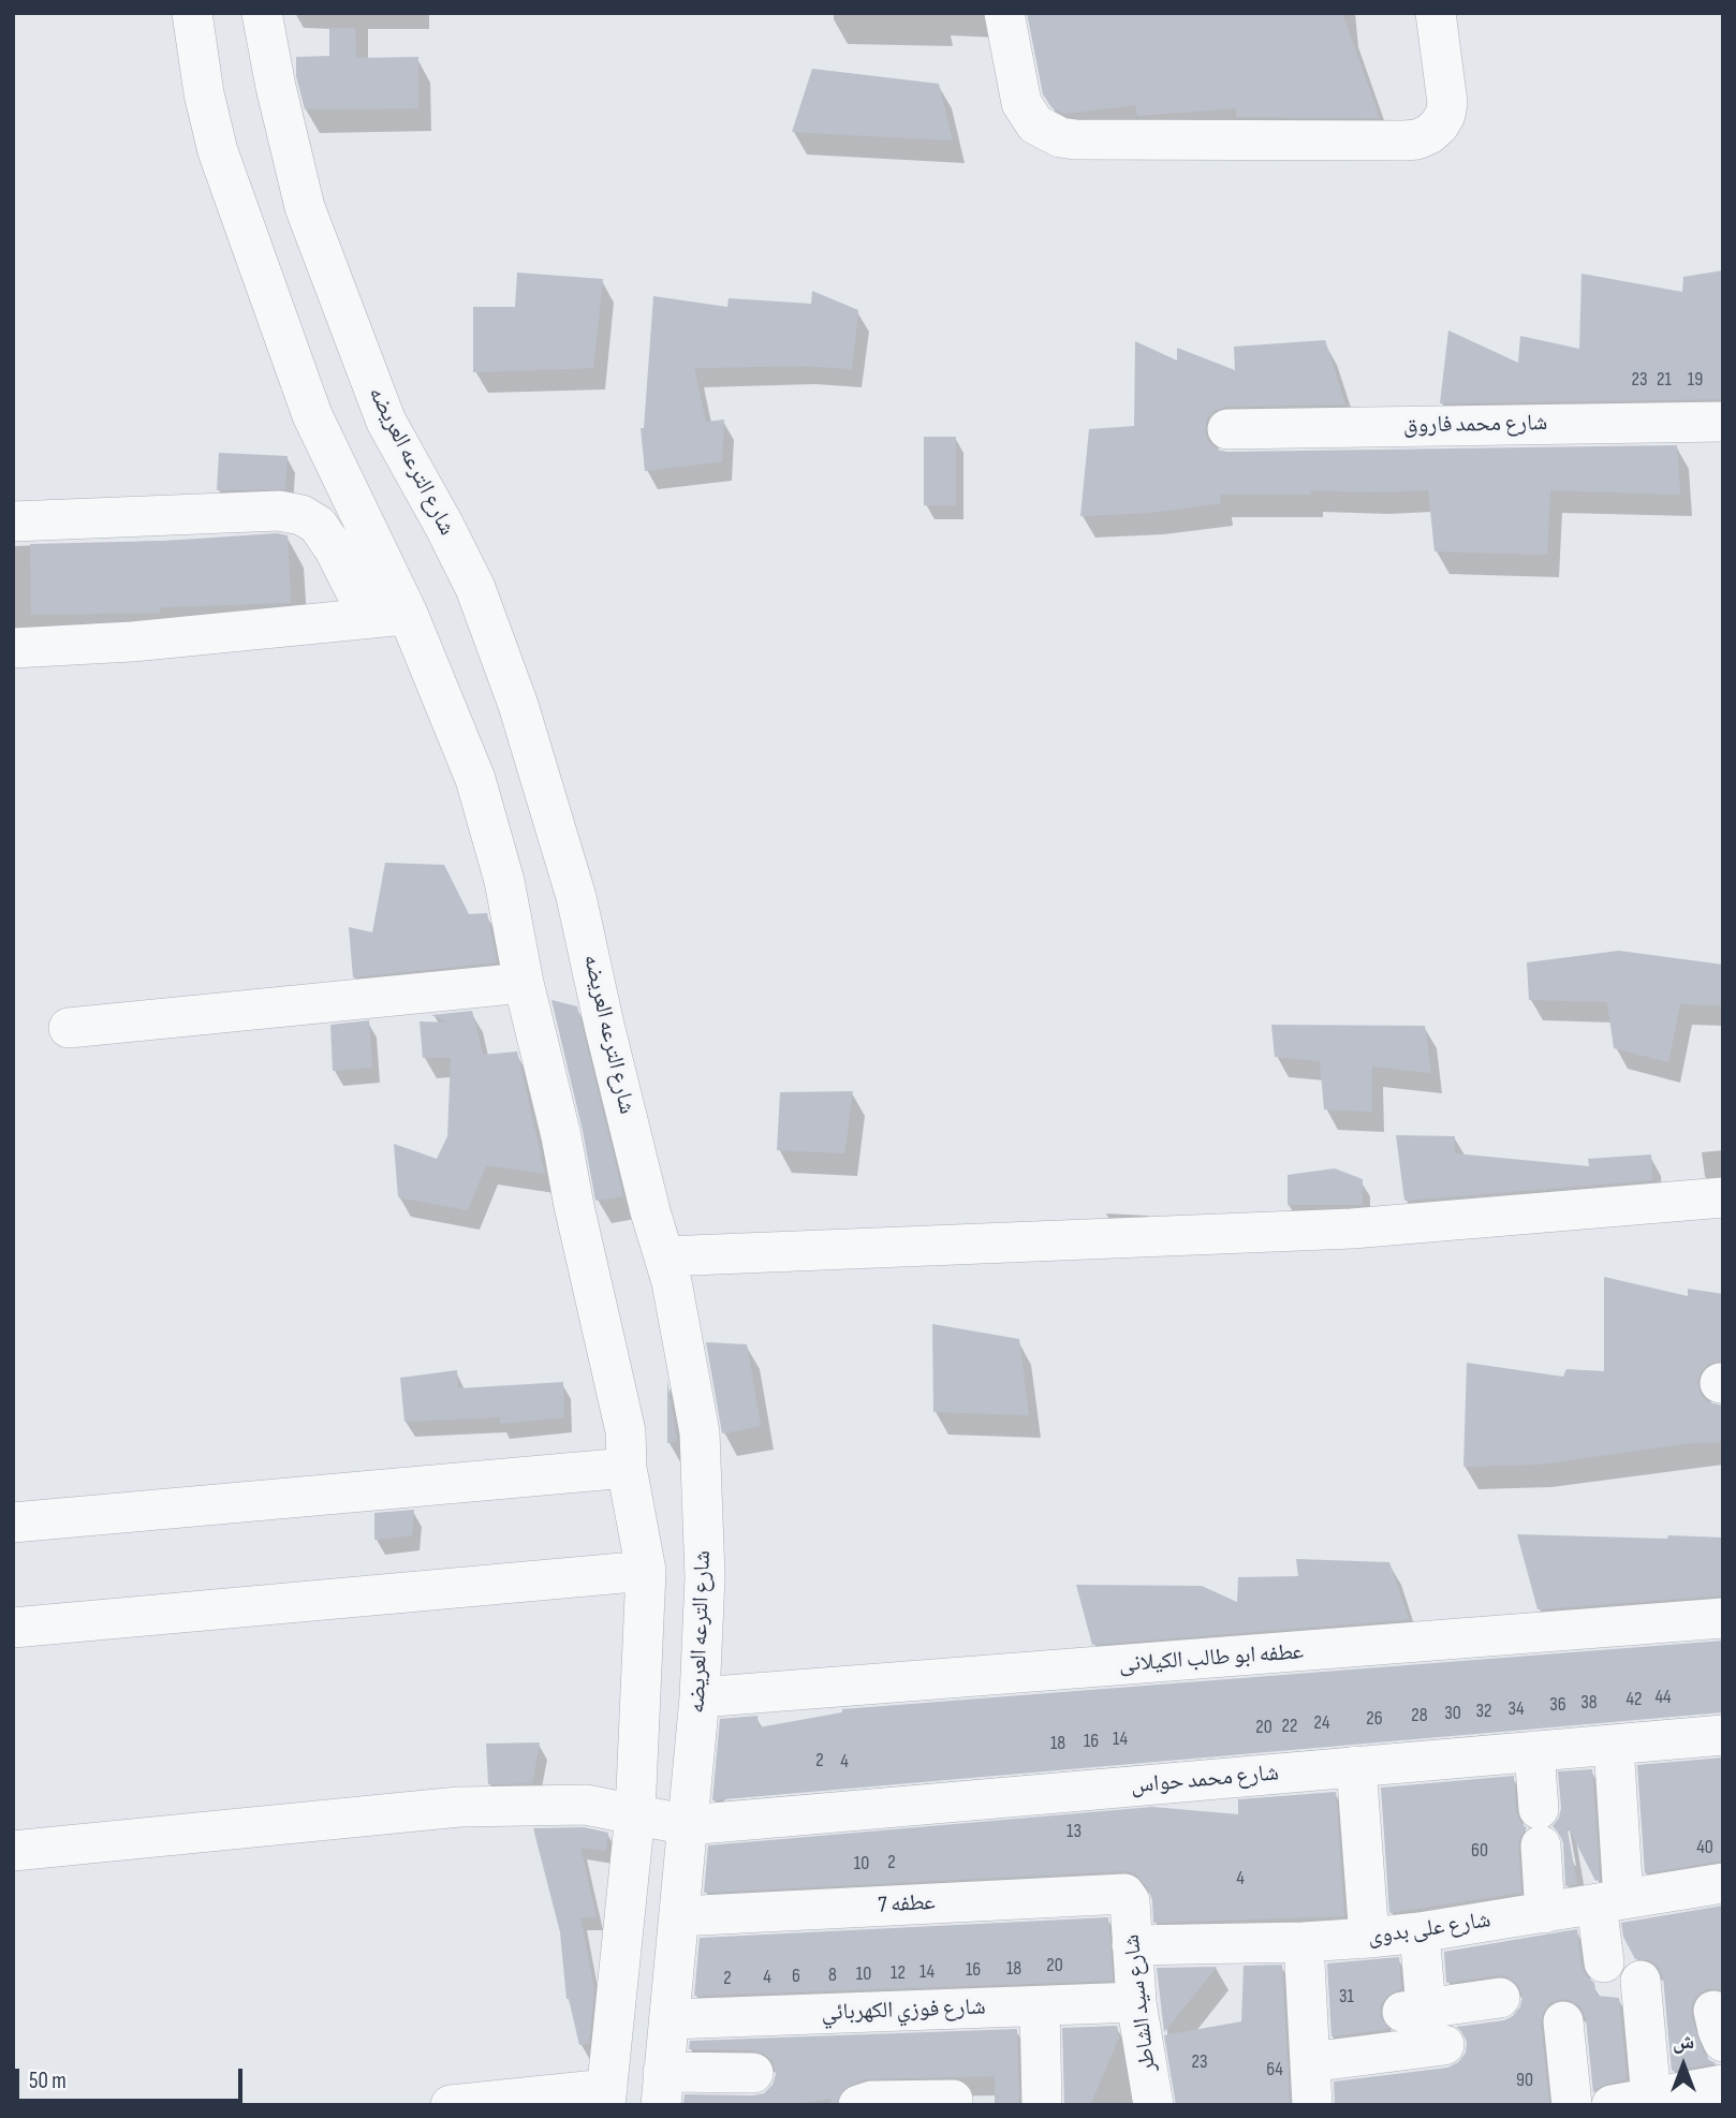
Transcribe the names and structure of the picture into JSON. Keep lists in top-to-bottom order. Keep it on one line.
{"streets":{"street":["شارع محمد فاروق","شارع الترعه العريضه","عطفه ابو طالب الكيلانى","شارع محمد حواس","عطفه 7","شارع على بدوى","شارع سيد الشاطر","شارع فوزي الكهربائي"]},"crossings":[["شارع الترعه العريضه","عطفه ابو طالب الكيلانى"],["شارع الترعه العريضه","شارع محمد حواس"],["شارع الترعه العريضه","عطفه 7"],["شارع الترعه العريضه","شارع فوزي الكهربائي"],["عطفه 7","شارع سيد الشاطر"],["شارع على بدوى","شارع سيد الشاطر"],["شارع سيد الشاطر","شارع فوزي الكهربائي"]],"house_numbers":["23","21","19","44","42","38","36","34","32","30","28","26","24","22","20","14","16","18","2","4","13","40","60","2","10","4","20","18","16","14","12","10","8","6","4","2","31","23","64","90"],"scale_bar":"50 m","north":"top"}
